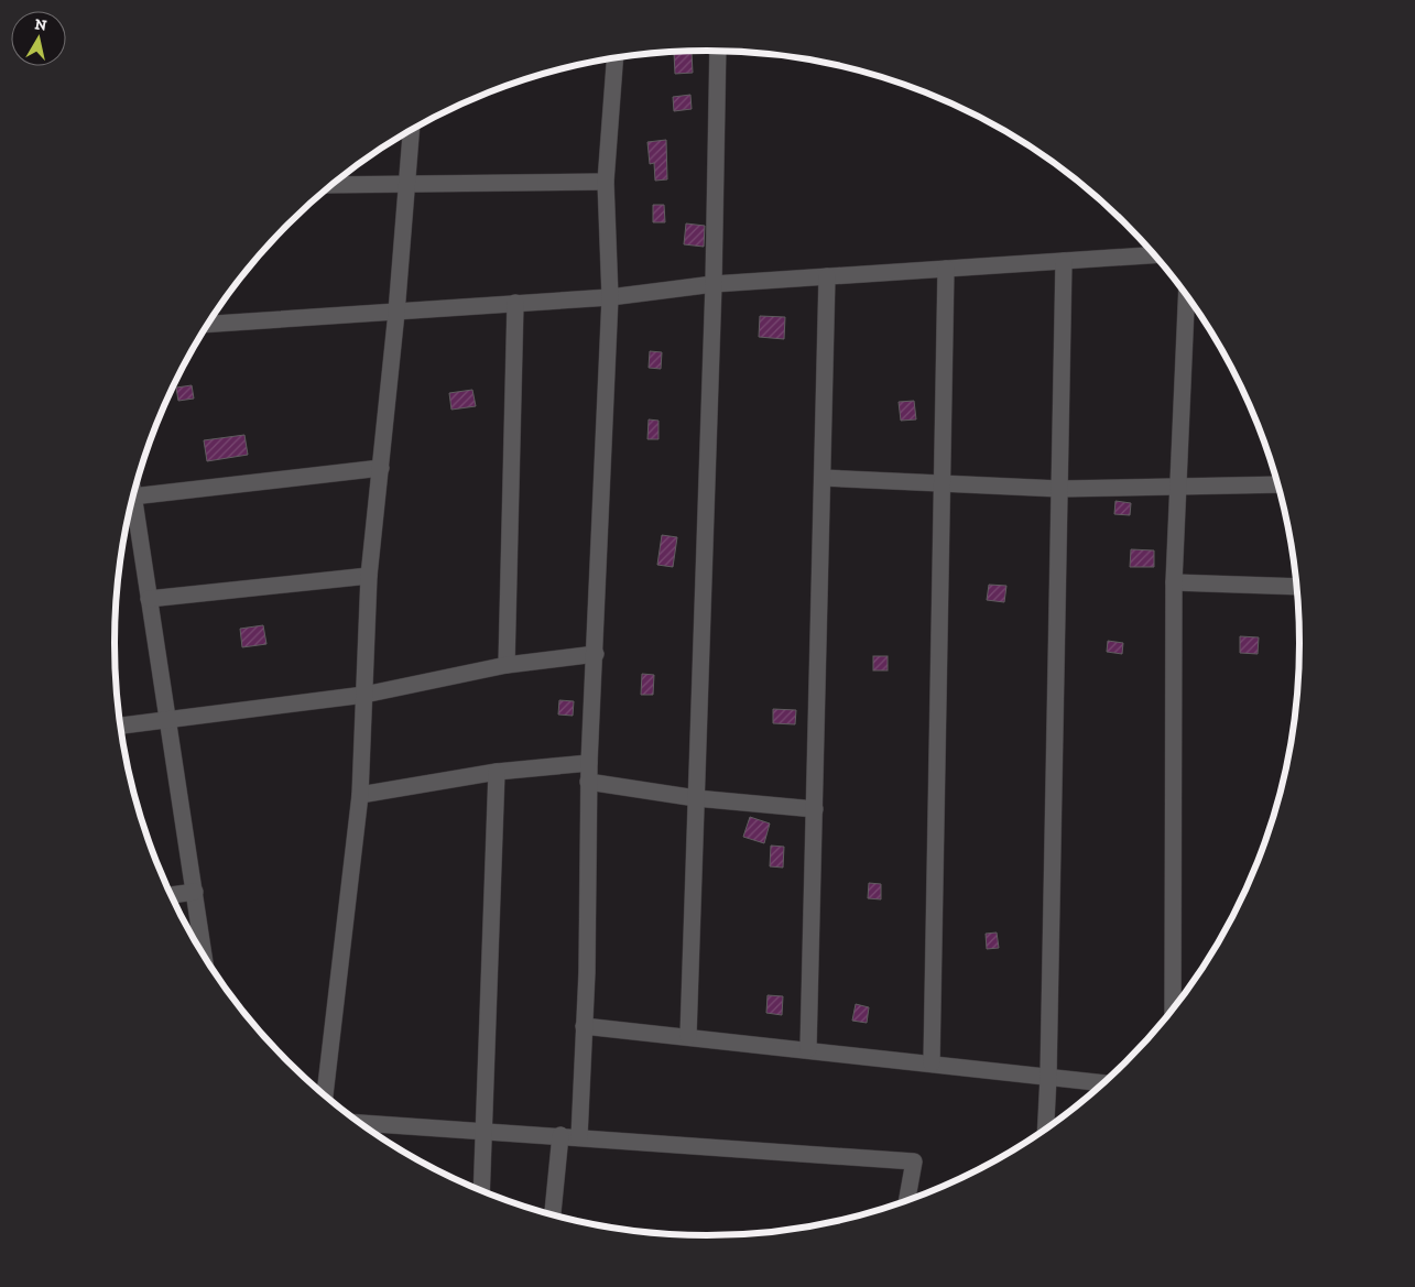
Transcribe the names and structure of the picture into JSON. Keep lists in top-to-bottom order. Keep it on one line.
{"north":"top"}
